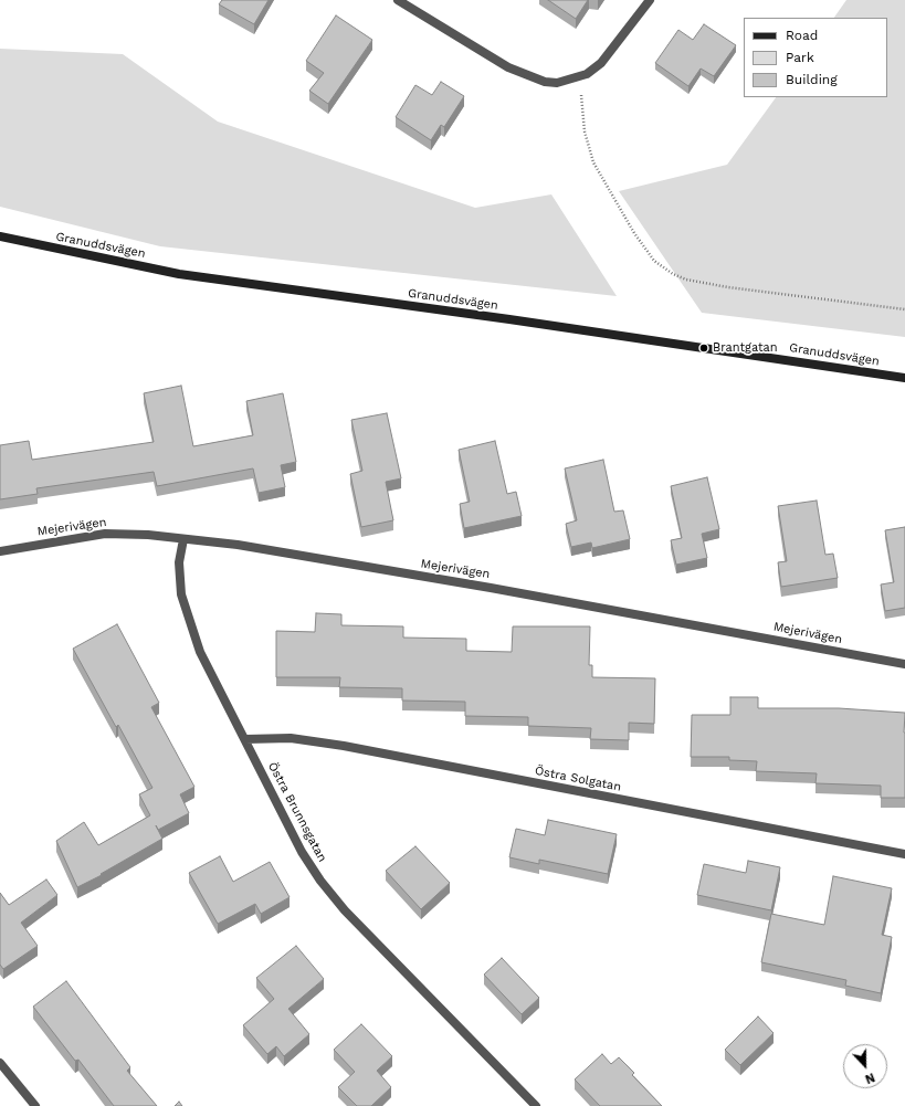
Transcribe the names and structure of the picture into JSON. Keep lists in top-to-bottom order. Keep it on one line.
{"streets":{"street":["Granuddsvägen","Mejerivägen","Östra Solgatan","Östra Brunnsgatan"]},"crossings":[["Mejerivägen","Östra Brunnsgatan"],["Östra Solgatan","Östra Brunnsgatan"]],"places":["Brantgatan"],"legend":["Road","Park","Building"],"north":"bottom"}
